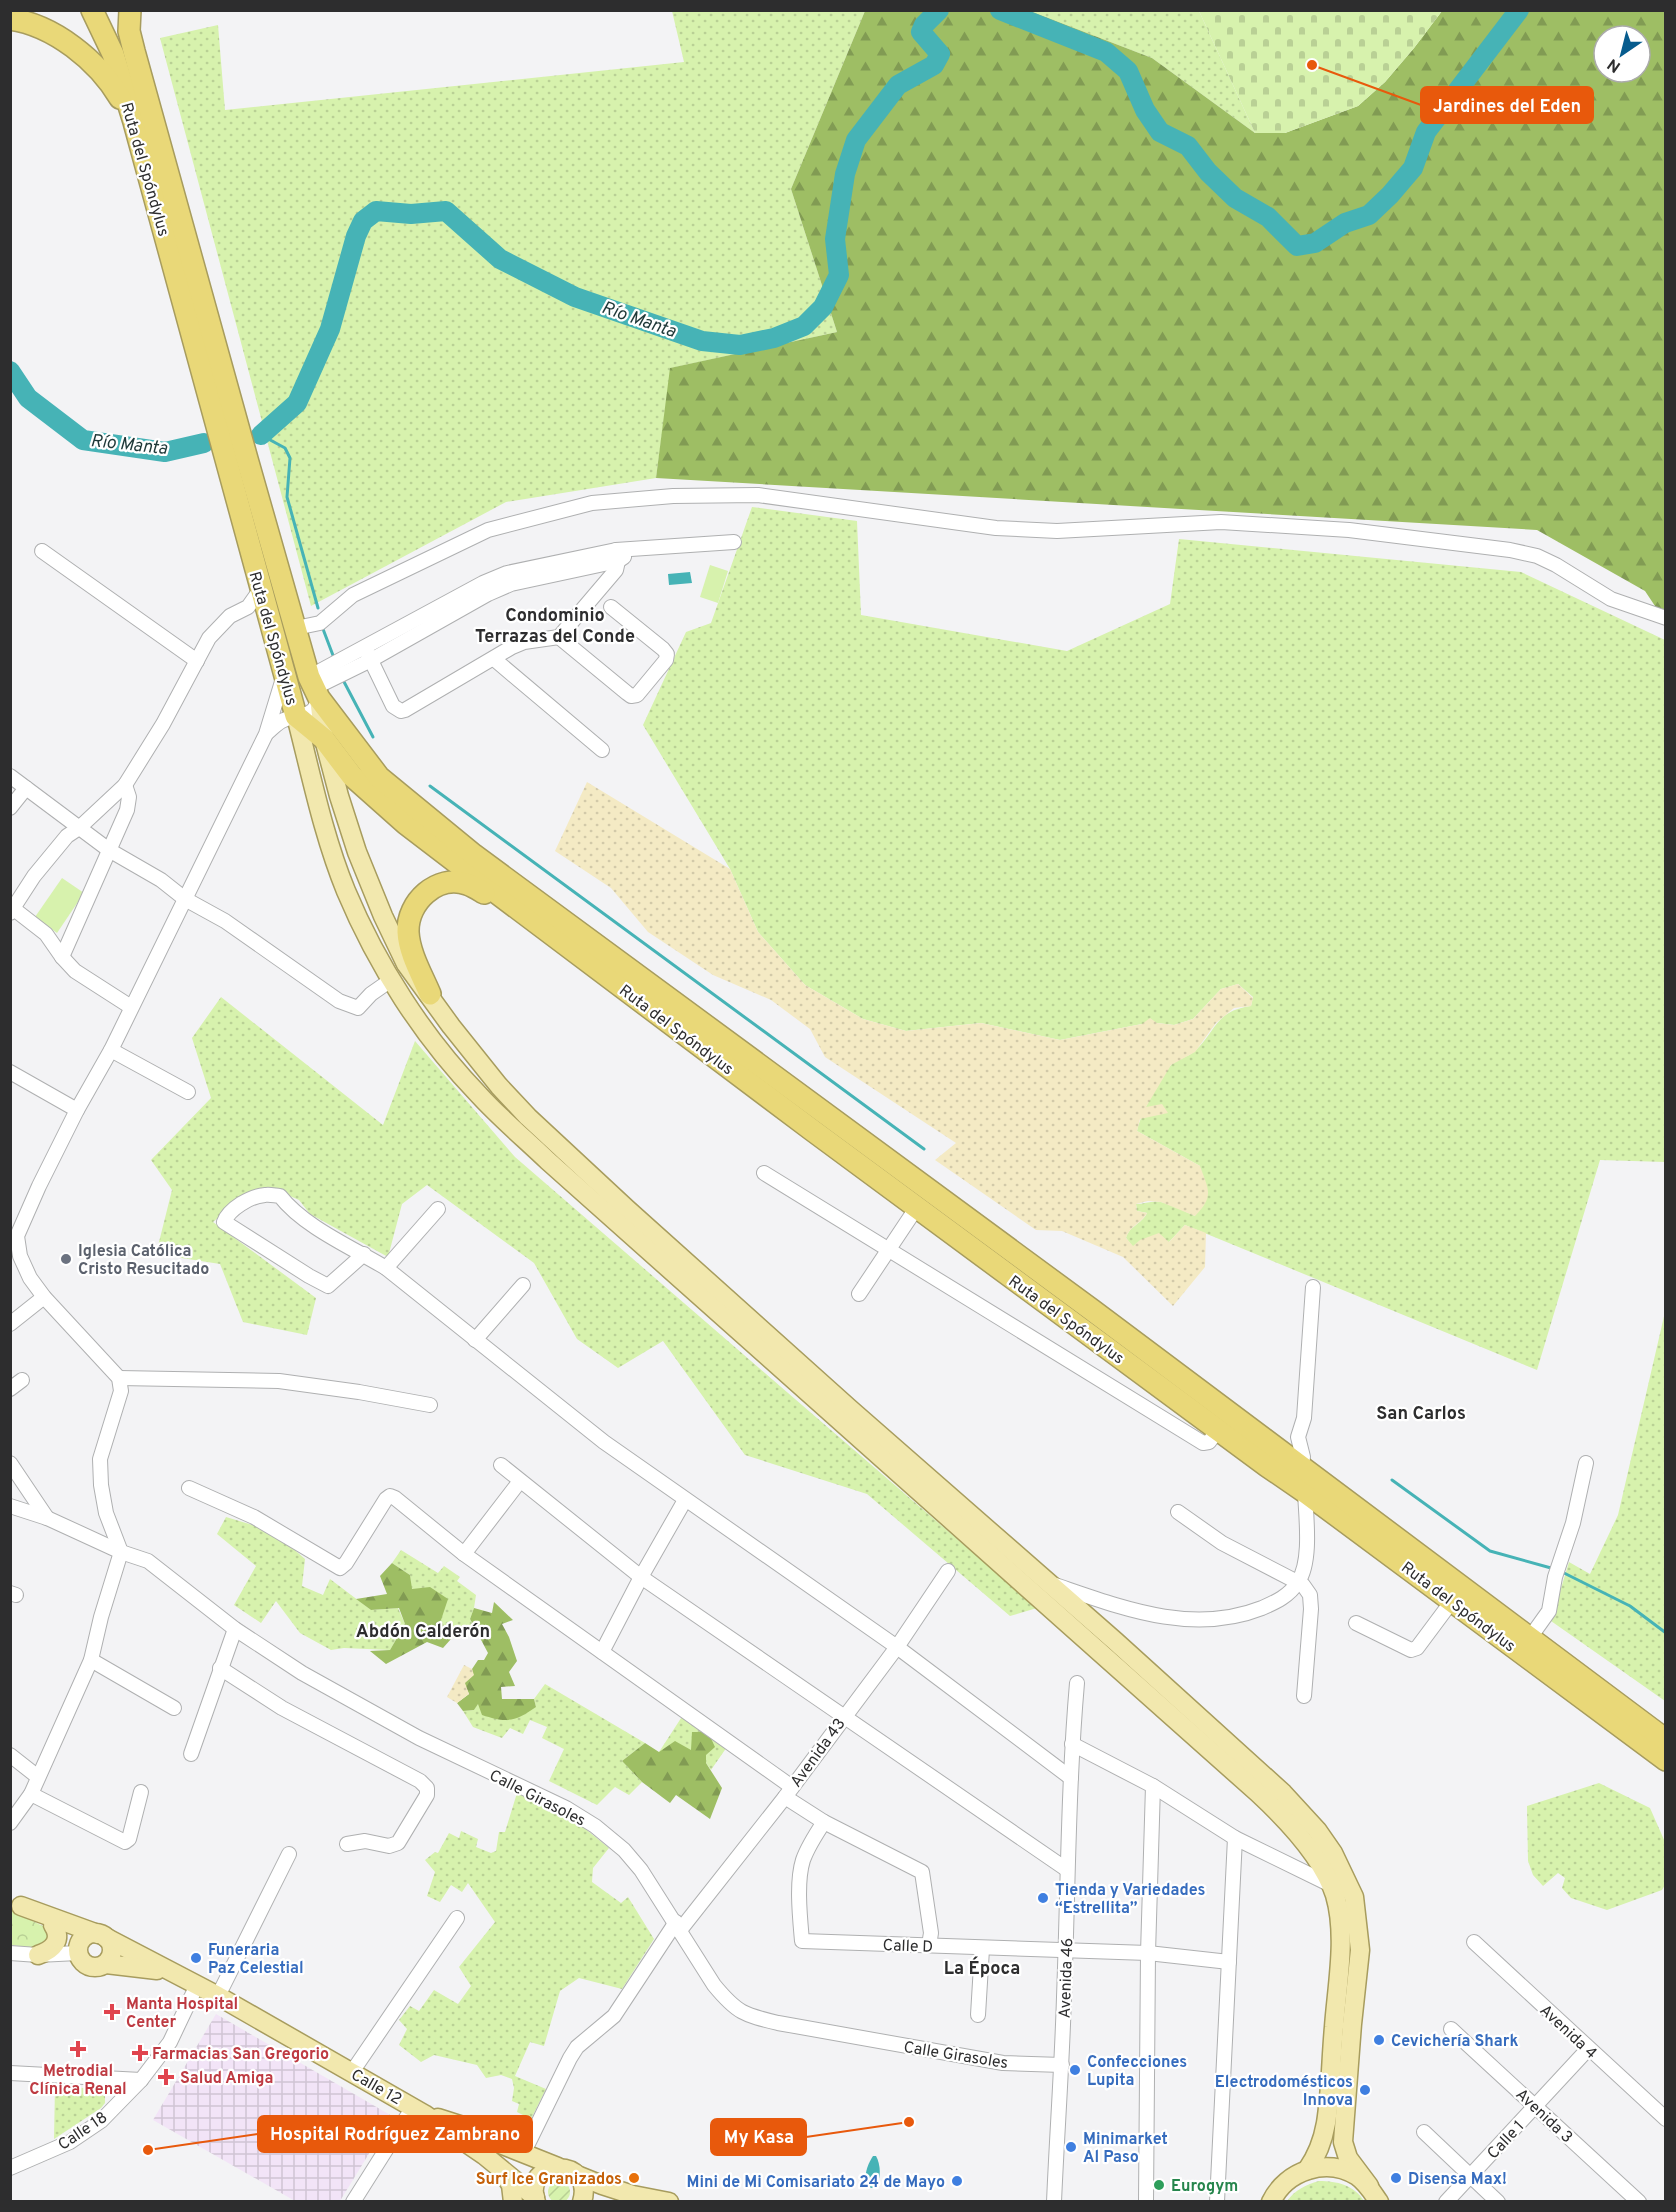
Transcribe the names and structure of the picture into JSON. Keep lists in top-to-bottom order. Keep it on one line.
{"streets":{"highway":["Ruta del Spóndylus"],"main road":["Calle 12"],"street":["Avenida 43","Calle Girasoles","Calle D","Avenida 46","Avenida 4","Avenida 3","Calle 18","Calle 1"]},"crossings":[["Avenida 43","Calle Girasoles"],["Avenida 43","Calle 12"],["Calle Girasoles","Avenida 46"],["Calle D","Avenida 46"],["Avenida 4","Calle 1"],["Calle 12","Calle 18"],["Avenida 3","Calle 1"]],"districts":["Condominio Terrazas del Conde","San Carlos","Abdón Calderón","La Época"],"water":["Río Manta"],"places":{"other":["Jardines del Eden","Iglesia Católica Cristo Resucitado","Tienda y Variedades “Estrellita”","Funeraria Paz Celestial","Cevichería Shark","Confecciones Lupita","Electrodomésticos Innova","My Kasa","Minimarket Al Paso","Hospital Rodríguez Zambrano","Surf Ice Granizados","Disensa Max!","Mini de Mi Comisariato 24 de Mayo","Eurogym"],"health":["Manta Hospital Center","Metrodial Clínica Renal","Farmacias San Gregorio","Salud Amiga"]},"north":"bottom left"}
